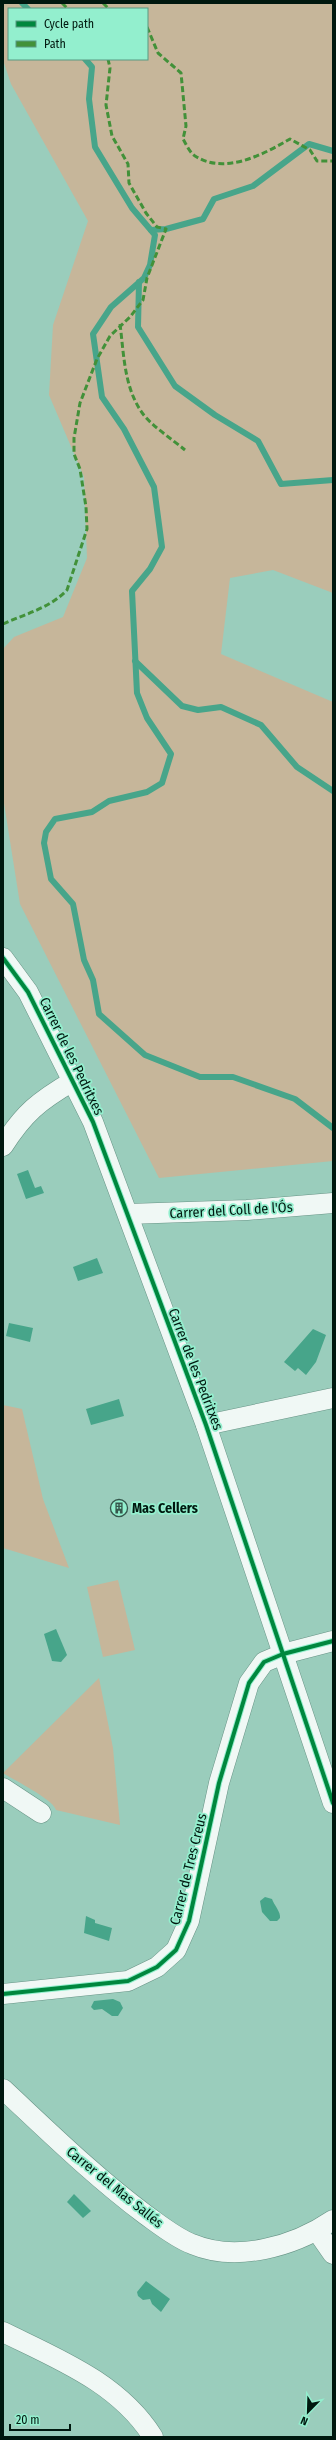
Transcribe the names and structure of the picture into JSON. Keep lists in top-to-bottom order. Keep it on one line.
{"streets":{"street":["Carrer de les Pedritxes","Carrer del Coll de l'Ós","Carrer de Tres Creus","Carrer del Mas Sallés"]},"crossings":[["Carrer de les Pedritxes","Carrer del Coll de l'Ós"],["Carrer de les Pedritxes","Carrer de Tres Creus"]],"places":{"building":["Mas Cellers"]},"legend":["Cycle path","Path"],"scale_bar":"20 m","north":"bottom left"}
